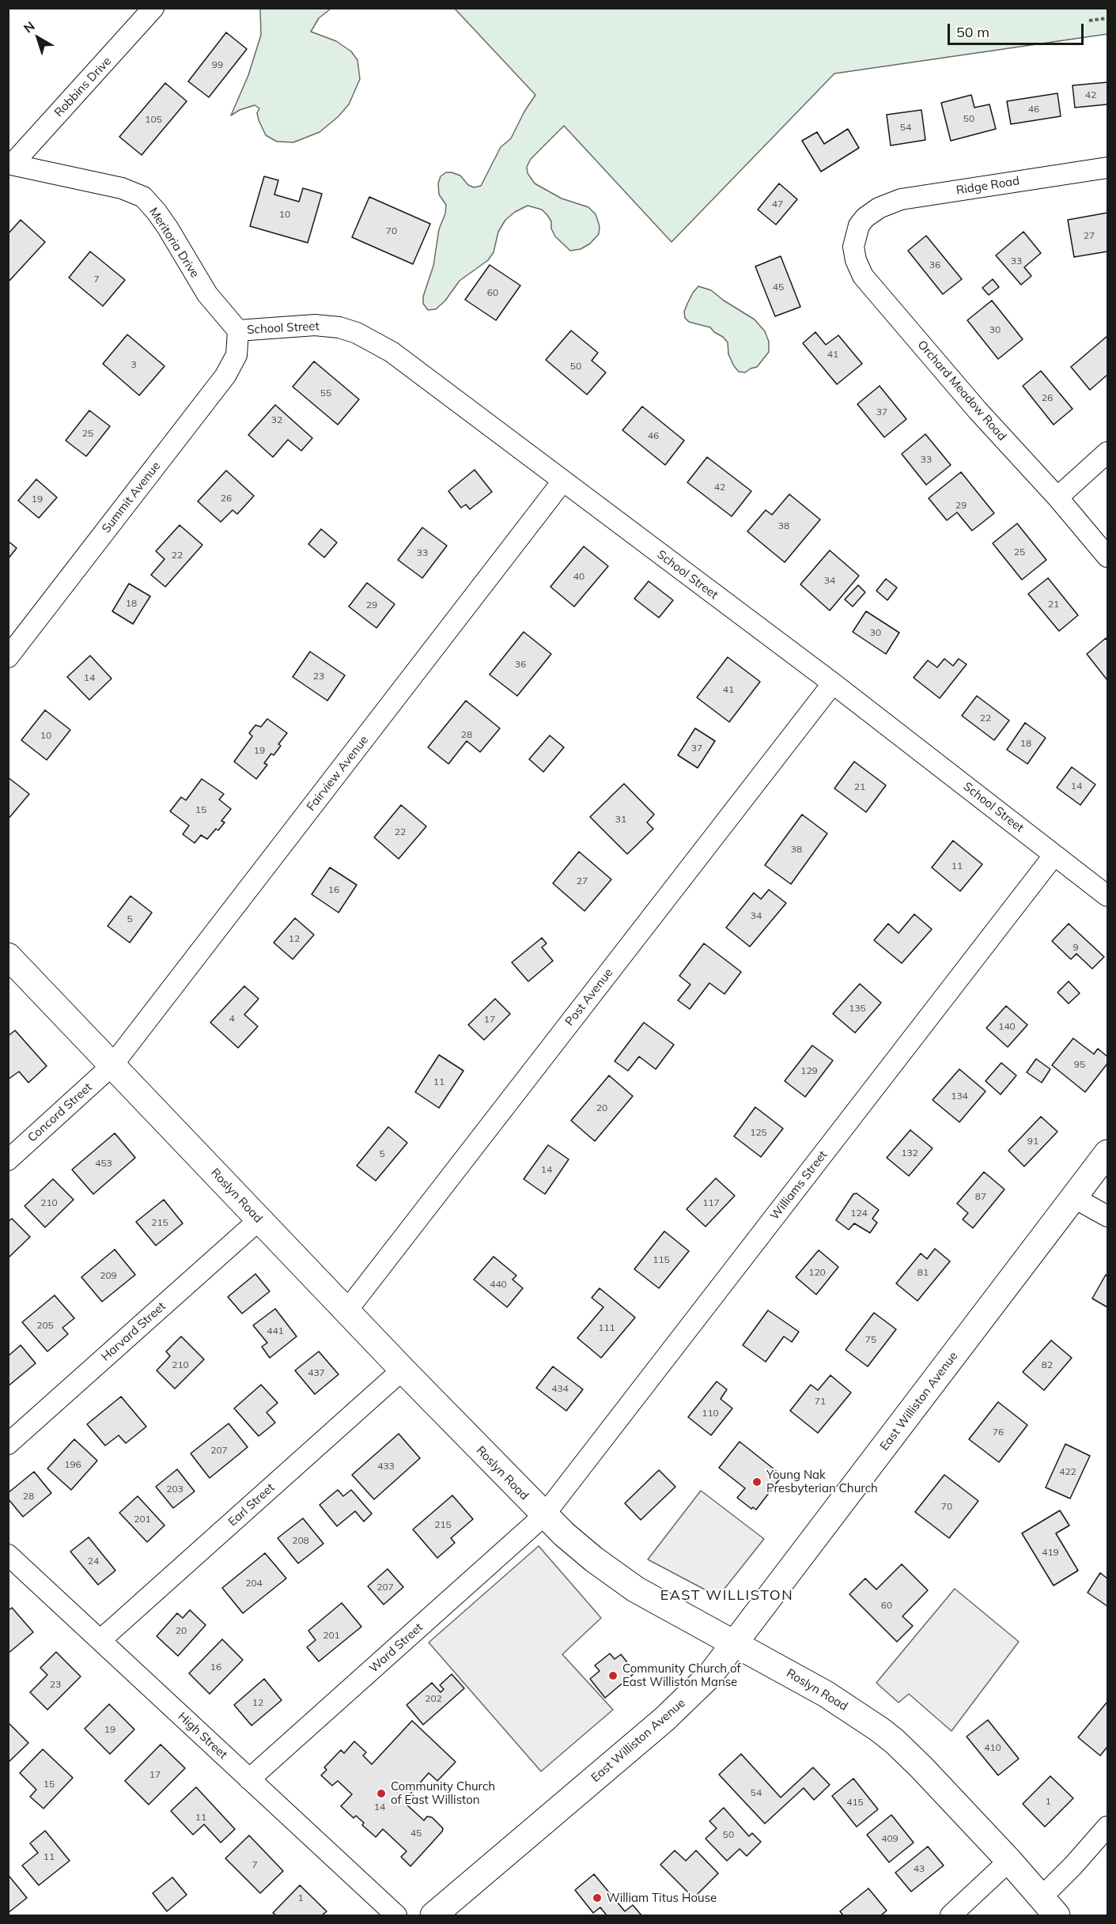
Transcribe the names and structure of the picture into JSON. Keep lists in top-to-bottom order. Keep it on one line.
{"streets":{"main road":["Roslyn Road","East Williston Avenue"],"street":["Robbins Drive","Ridge Road","Meritoria Drive","School Street","Orchard Meadow Road","Summit Avenue","Fairview Avenue","Post Avenue","Concord Street","Williams Street","Harvard Street","Earl Street","Ward Street","High Street"]},"crossings":[["Robbins Drive","Meritoria Drive"],["Ridge Road","Orchard Meadow Road"],["Meritoria Drive","School Street"],["Meritoria Drive","Summit Avenue"],["School Street","Summit Avenue"],["School Street","Fairview Avenue"],["School Street","Post Avenue"],["School Street","Williams Street"],["Fairview Avenue","Concord Street"],["Fairview Avenue","Roslyn Road"],["Post Avenue","Roslyn Road"],["Concord Street","Roslyn Road"],["Williams Street","Roslyn Road"],["Williams Street","Ward Street"],["Roslyn Road","Harvard Street"],["Roslyn Road","East Williston Avenue"],["Roslyn Road","Earl Street"],["Roslyn Road","Ward Street"],["Earl Street","High Street"],["Ward Street","High Street"]],"districts":["EAST WILLISTON"],"places":["Young Nak Presbyterian Church","Community Church of East Williston Manse","Community Church of East Williston","William Titus House"],"house_numbers":["99","42","46","50","105","54","47","10","70","27","33","36","7","45","60","30","41","3","50","55","26","37","32","25","46","33","42","26","19","29","38","25","33","22","40","34","18","21","29","30","36","23","14","41","22","28","10","18","37","19","14","21","15","31","22","38","11","27","16","34","5","12","9","135","4","17","140","95","129","11","134","20","125","91","132","5","453","14","87","210","117","124","215","115","120","81","209","440","205","111","441","75","210","82","437","434","71","110","76","207","196","433","422","203","28","70","201","215","208","419","24","204","207","60","20","201","16","23","202","12","19","410","17","15","54","1","415","14","11","45","50","409","11","7","43","1"],"scale_bar":"50 m","north":"top left"}
